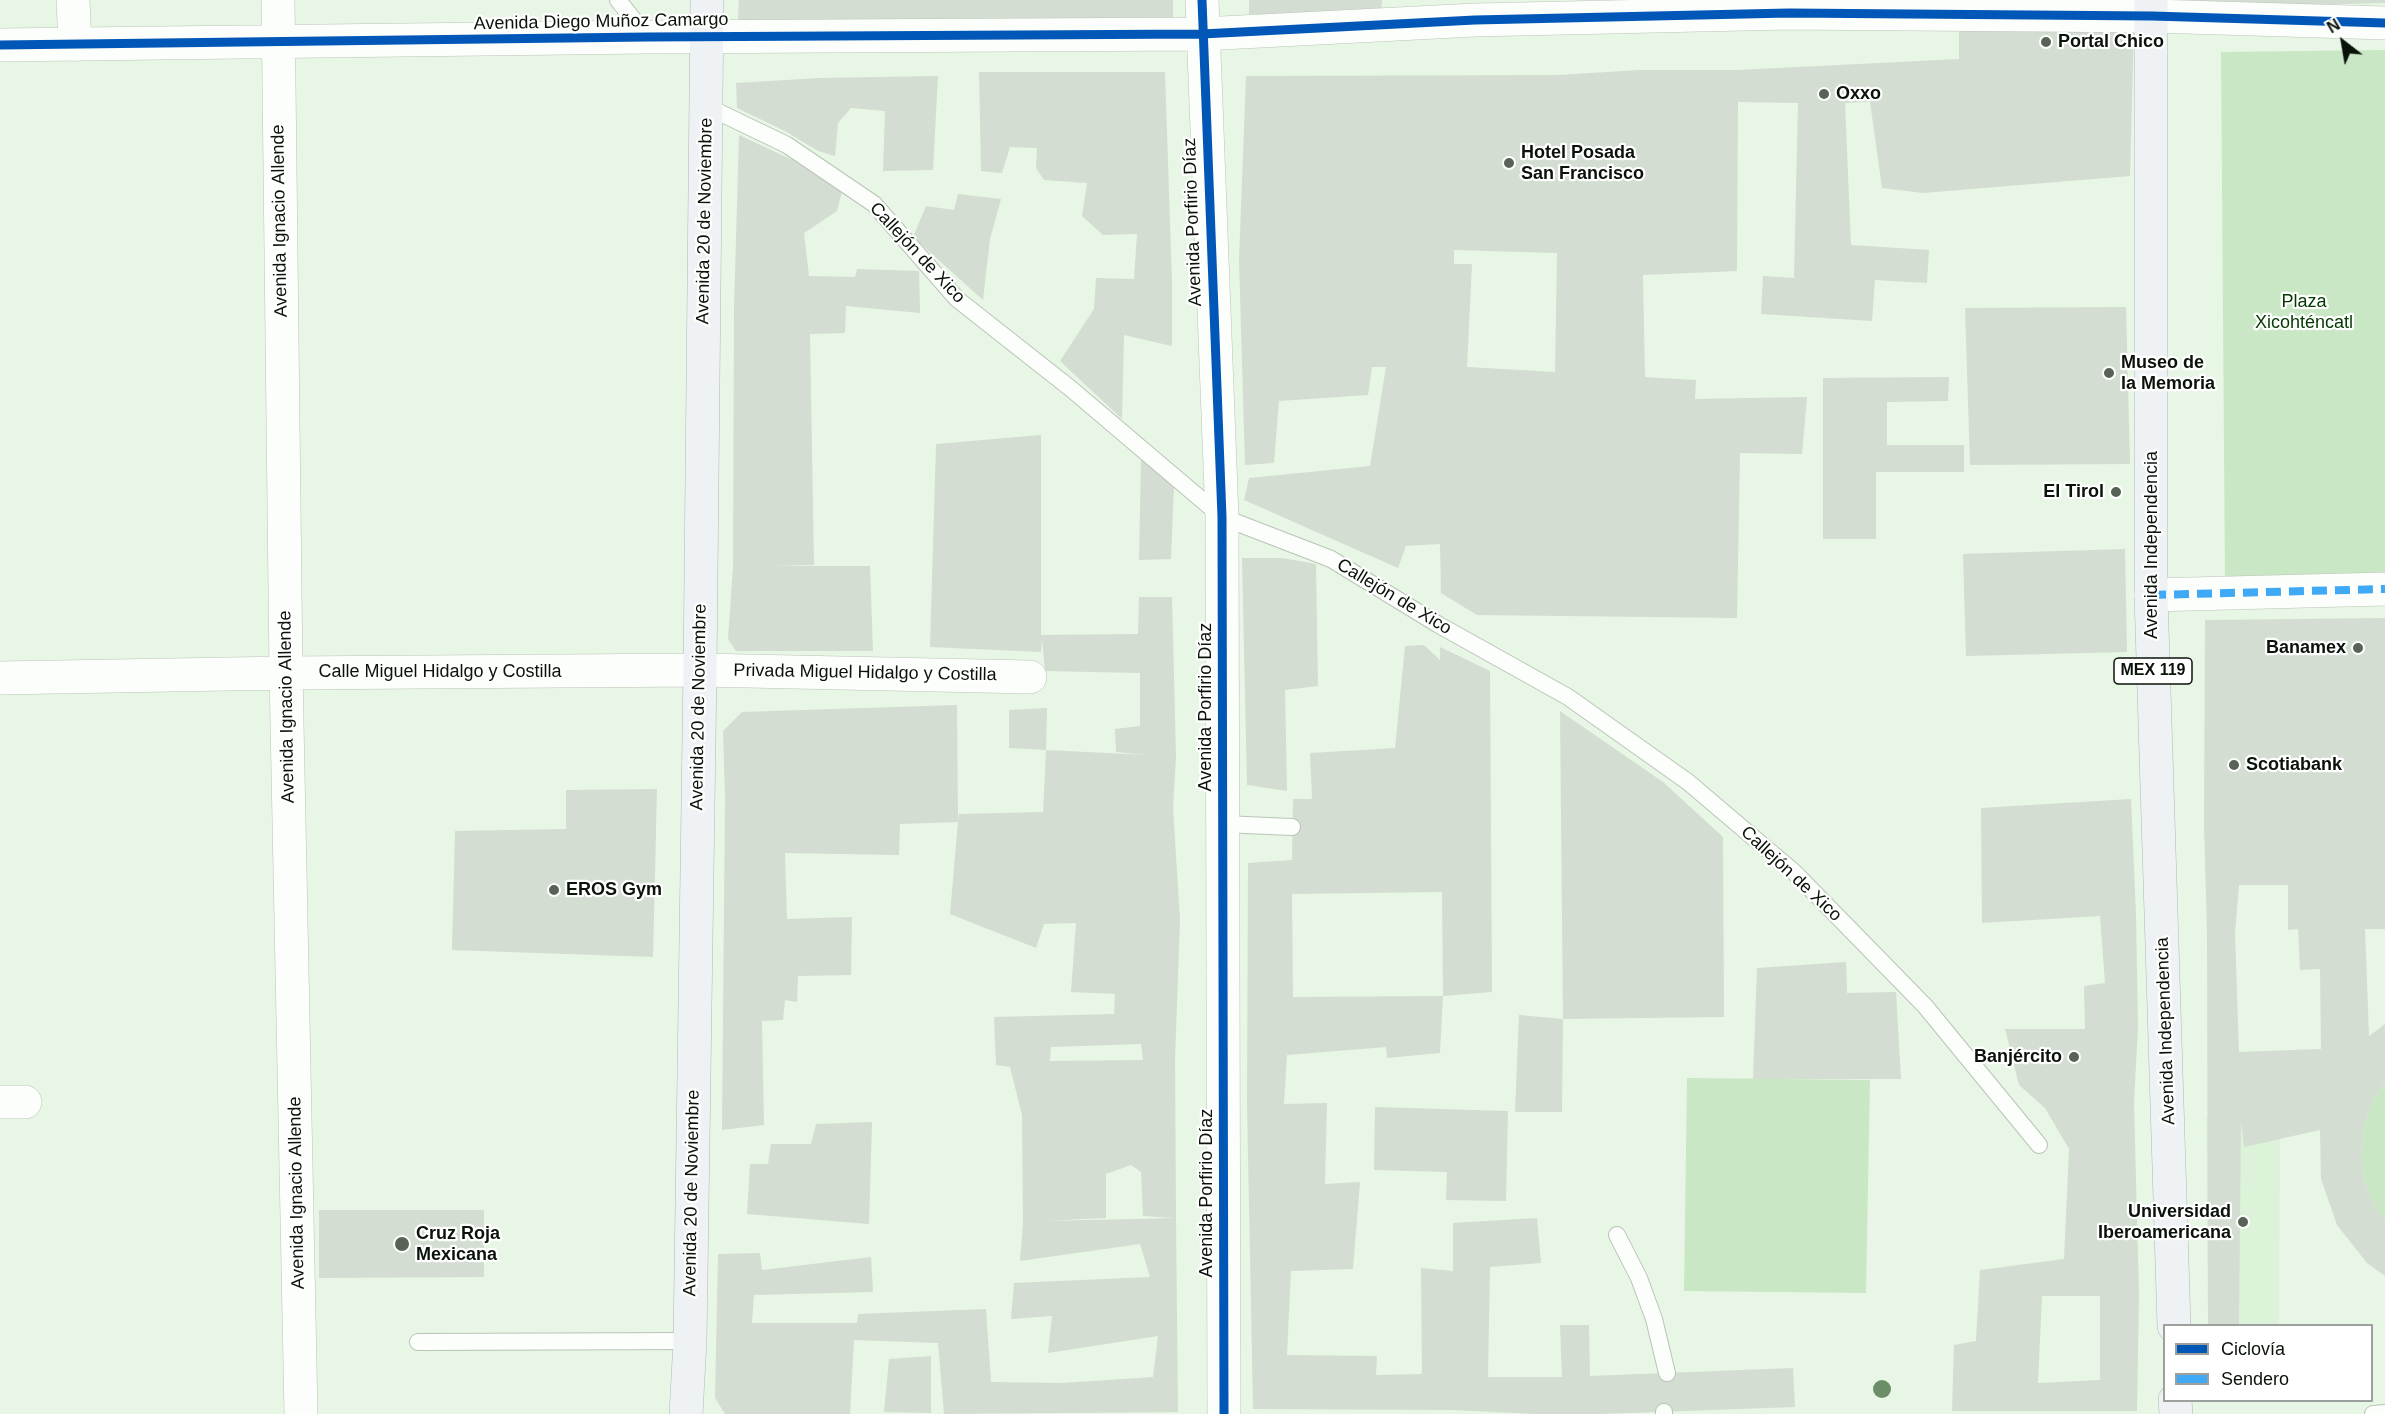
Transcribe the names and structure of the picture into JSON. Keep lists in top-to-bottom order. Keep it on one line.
{"streets":{"main road":["Avenida 20 de Noviembre","Avenida Independencia","MEX 119"],"street":["Avenida Diego Muñoz Camargo","Avenida Ignacio Allende","Avenida Porfirio Díaz","Calle Miguel Hidalgo y Costilla","Privada Miguel Hidalgo y Costilla"],"lane":["Callejón de Xico"]},"crossings":[["Avenida Diego Muñoz Camargo","Avenida Ignacio Allende"],["Avenida Diego Muñoz Camargo","Avenida 20 de Noviembre"],["Avenida Diego Muñoz Camargo","Avenida Porfirio Díaz"],["Avenida Diego Muñoz Camargo","Avenida Independencia"],["Avenida Ignacio Allende","Calle Miguel Hidalgo y Costilla"],["Avenida 20 de Noviembre","Callejón de Xico"],["Avenida 20 de Noviembre","Calle Miguel Hidalgo y Costilla"],["Avenida 20 de Noviembre","Privada Miguel Hidalgo y Costilla"],["Avenida Porfirio Díaz","Callejón de Xico"],["Calle Miguel Hidalgo y Costilla","Privada Miguel Hidalgo y Costilla"]],"parks":["Plaza Xicohténcatl"],"places":["Portal Chico","Oxxo","Hotel Posada San Francisco","Museo de la Memoria","El Tirol","Banamex","Scotiabank","EROS Gym","Banjército","Universidad Iberoamericana","Cruz Roja Mexicana"],"legend":["Ciclovía","Sendero"],"north":"top left"}
